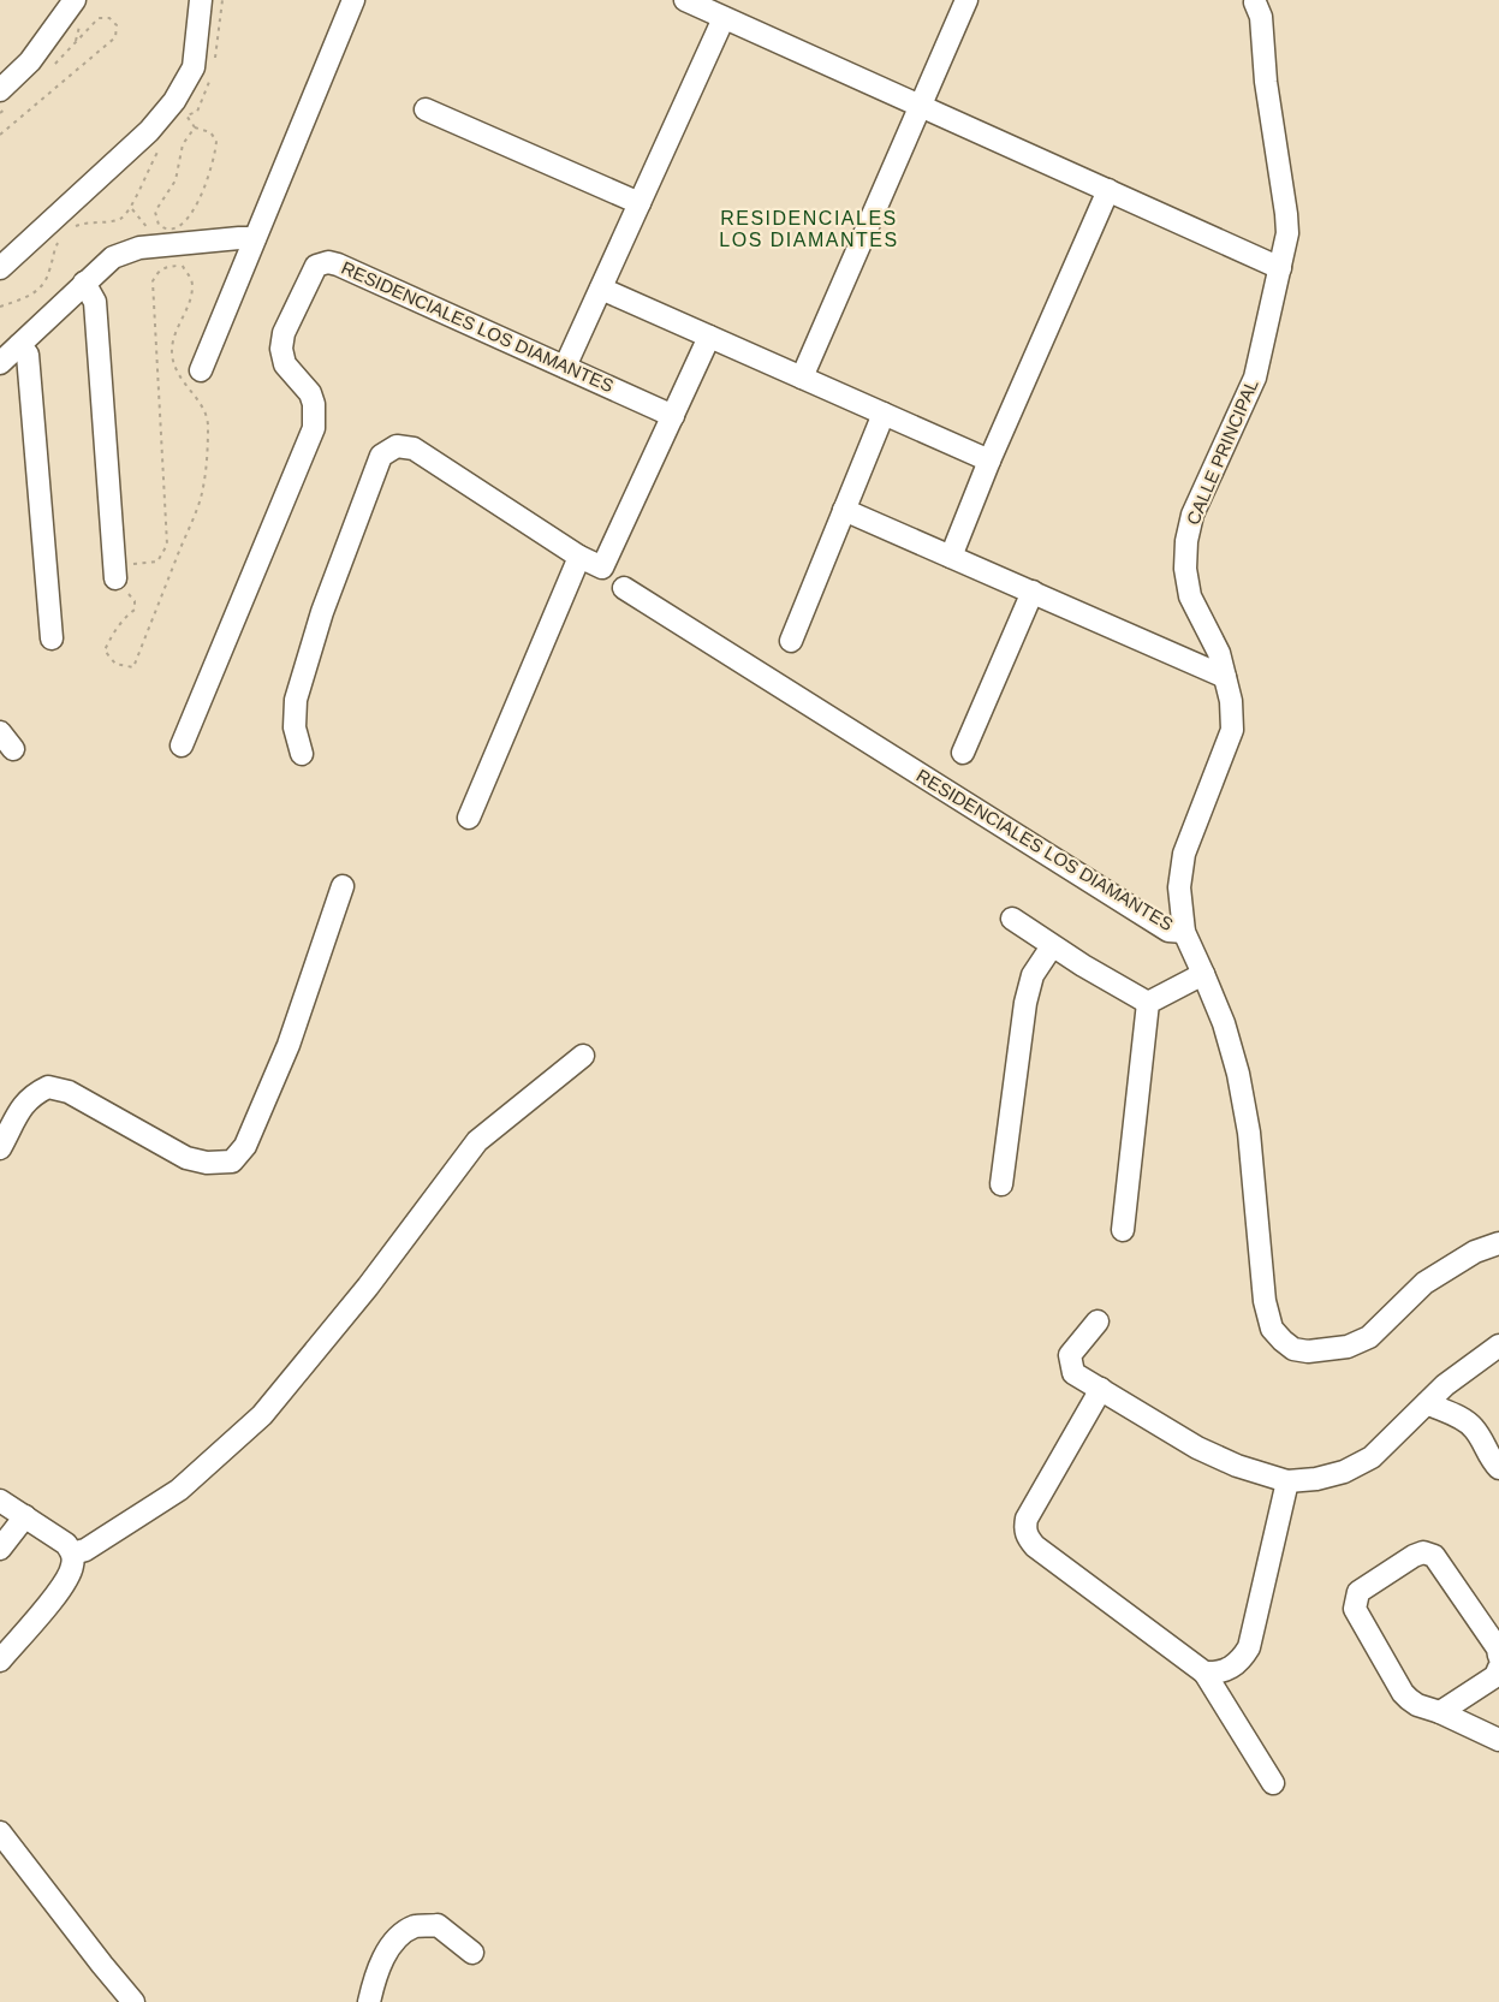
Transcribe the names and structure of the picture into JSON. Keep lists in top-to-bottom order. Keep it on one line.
{"streets":{"street":["RESIDENCIALES LOS DIAMANTES","CALLE PRINCIPAL"]},"crossings":[["RESIDENCIALES LOS DIAMANTES","CALLE PRINCIPAL"]],"districts":["RESIDENCIALES LOS DIAMANTES"]}
